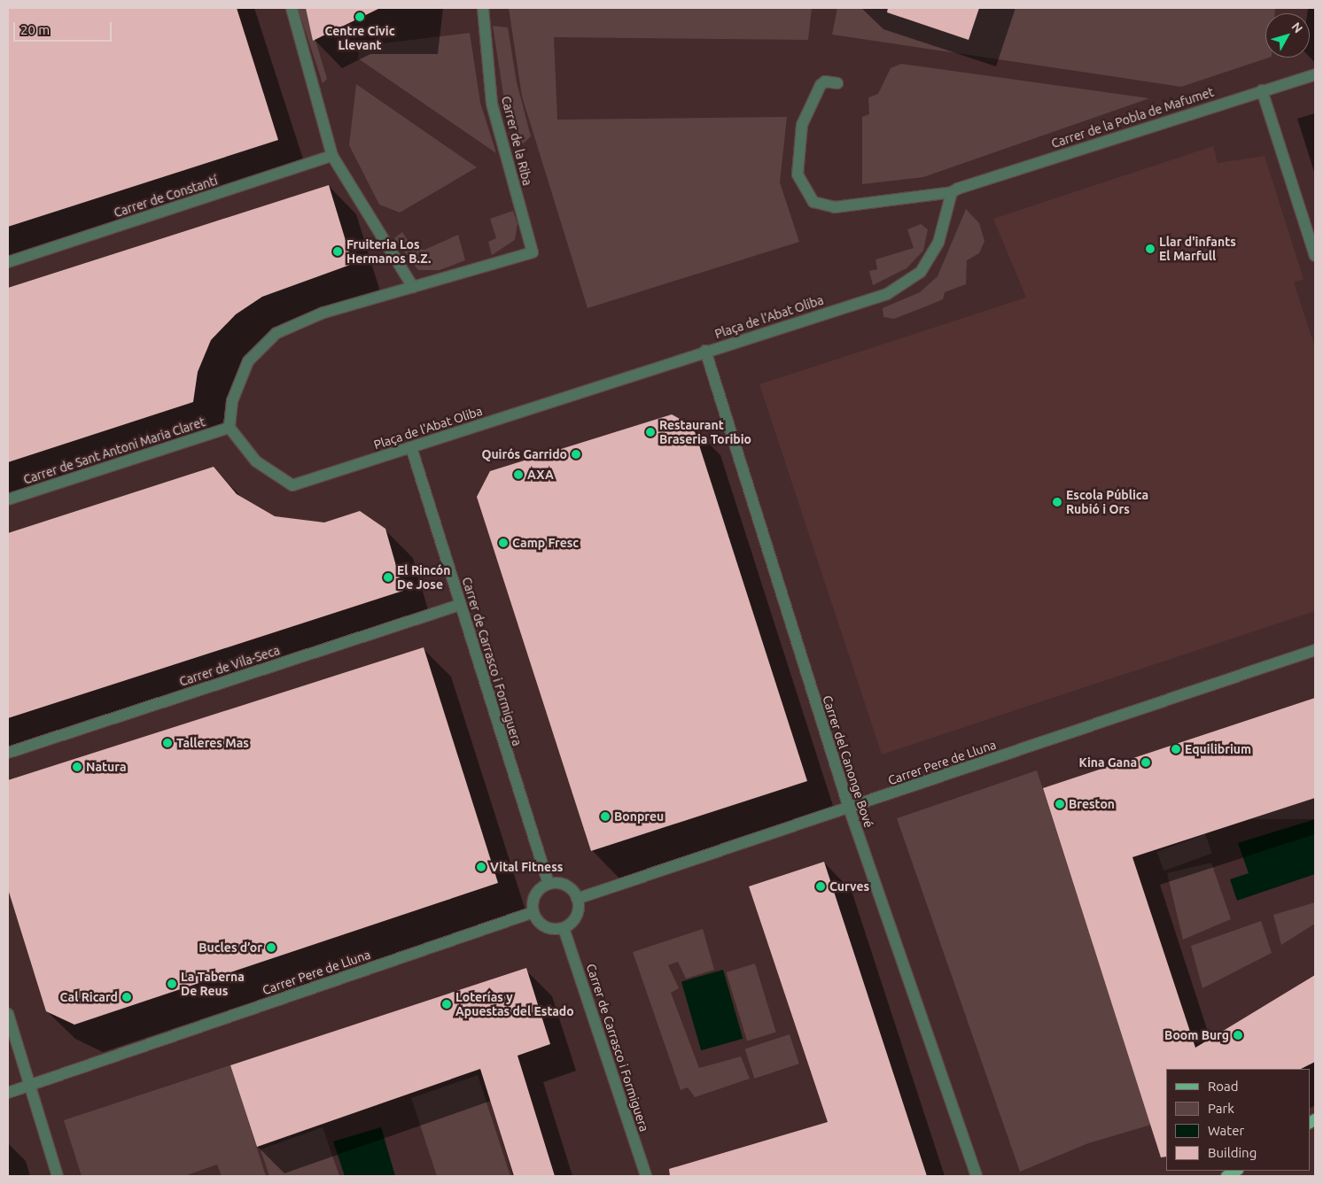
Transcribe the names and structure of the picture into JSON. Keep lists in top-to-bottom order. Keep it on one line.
{"streets":{"street":["Carrer de la Pobla de Mafumet","Carrer de la Riba","Carrer de Constantí","Plaça de l'Abat Oliba","Carrer de Sant Antoni Maria Claret","Carrer de Carrasco i Formiguera","Carrer de Vila-Seca","Carrer del Canonge Bové","Carrer Pere de Lluna"]},"crossings":[["Carrer de la Pobla de Mafumet","Plaça de l'Abat Oliba"],["Plaça de l'Abat Oliba","Carrer de Sant Antoni Maria Claret"],["Plaça de l'Abat Oliba","Carrer de Carrasco i Formiguera"],["Plaça de l'Abat Oliba","Carrer del Canonge Bové"],["Carrer de Carrasco i Formiguera","Carrer de Vila-Seca"],["Carrer de Carrasco i Formiguera","Carrer Pere de Lluna"],["Carrer del Canonge Bové","Carrer Pere de Lluna"]],"places":["Centre Civic Llevant","Llar d'infants El Marfull","Fruiteria Los Hermanos B.Z.","Restaurant Braseria Toribio","Quirós Garrido","AXA","Escola Pública Rubió i Ors","Camp Fresc","El Rincón De Jose","Talleres Mas","Equilibrium","Kina Gana","Natura","Breston","Bonpreu","Vital Fitness","Curves","Bucles d’or","La Taberna De Reus","Cal Ricard","Loterías y Apuestas del Estado","Boom Burg"],"legend":["Road","Park","Water","Building"],"scale_bar":"20 m","north":"top right"}
